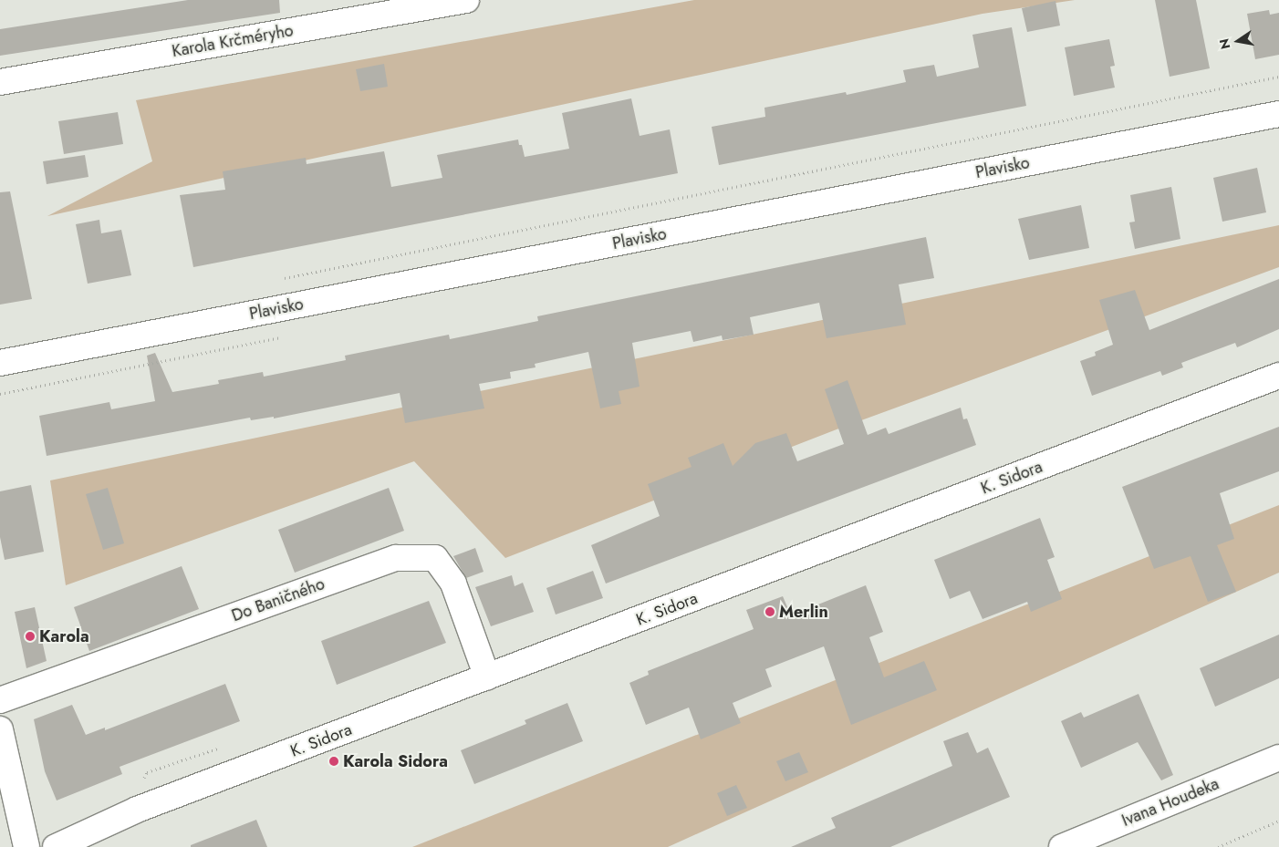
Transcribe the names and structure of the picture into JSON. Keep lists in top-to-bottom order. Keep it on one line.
{"streets":{"street":["Karola Krčméryho","Plavisko","K. Sidora","Do Baničného","Ivana Houdeka"]},"crossings":[["K. Sidora","Do Baničného"]],"places":["Merlin","Karola","Karola Sidora"],"north":"left"}
